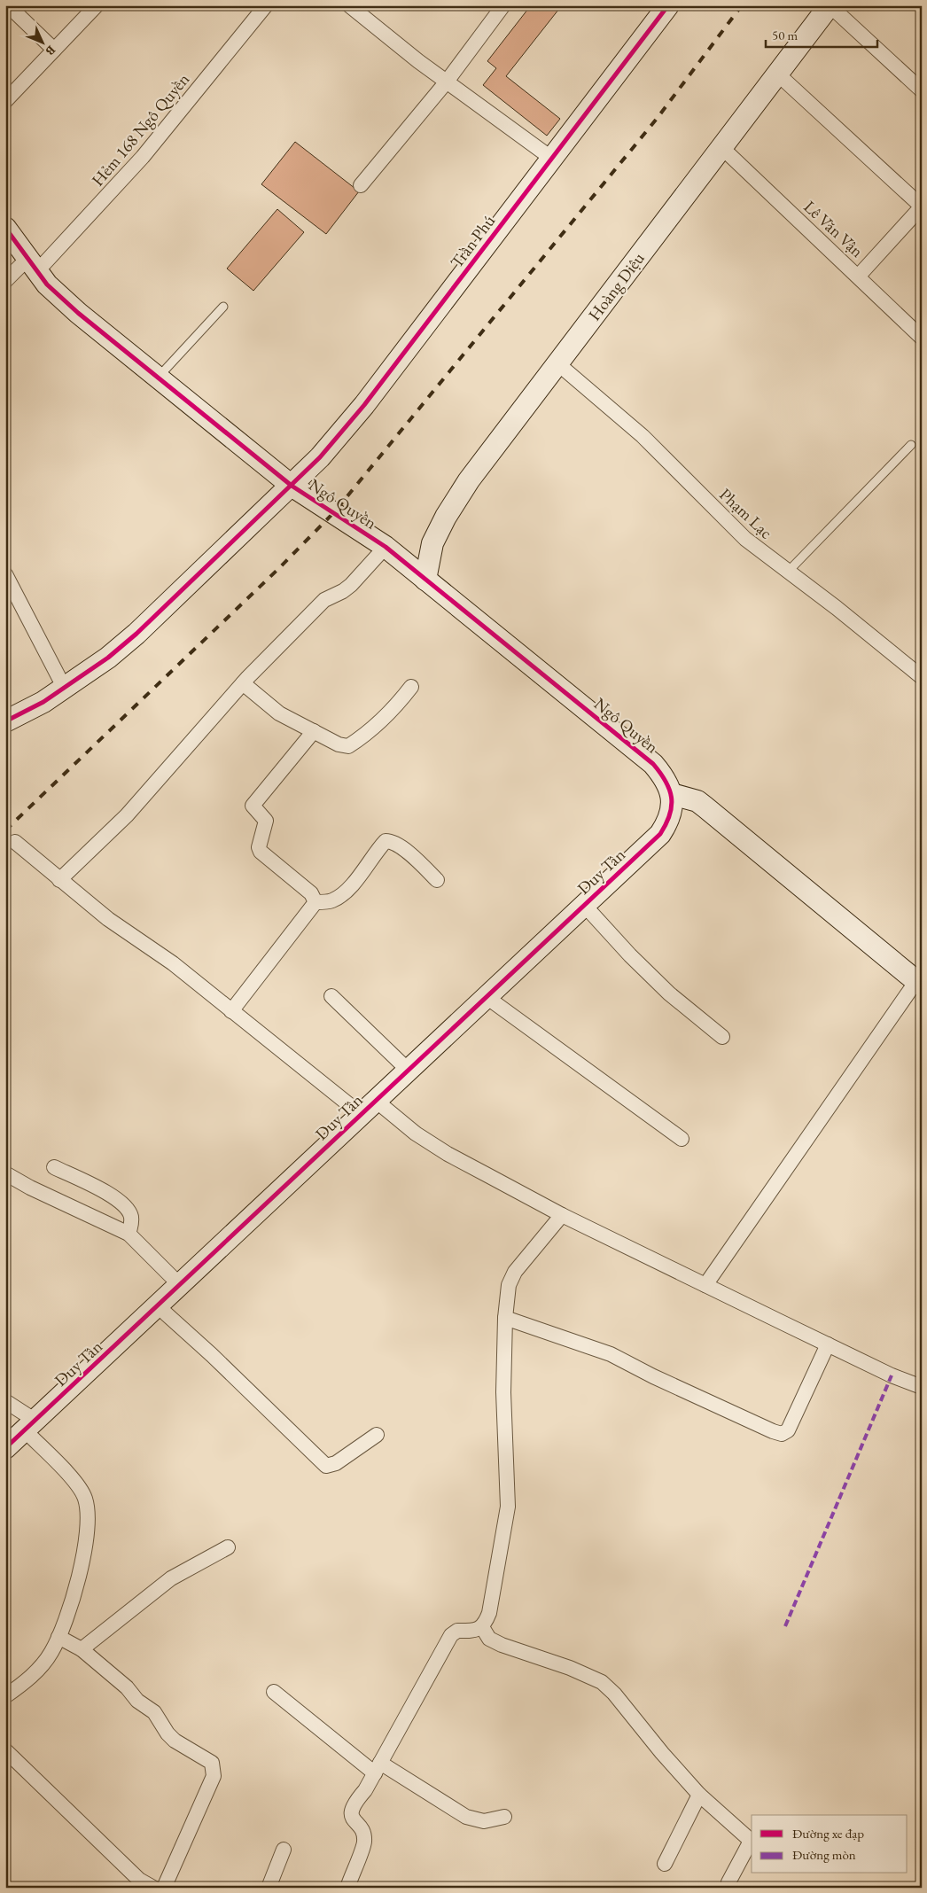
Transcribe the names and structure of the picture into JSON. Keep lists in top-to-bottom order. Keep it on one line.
{"streets":{"street":["Hẻm 168 Ngô Quyền","Lê Văn Vận","Trần Phú","Hoàng Diệu","Ngô Quyền","Phạm Lạc","Duy Tân"]},"crossings":[["Hẻm 168 Ngô Quyền","Ngô Quyền"],["Lê Văn Vận","Hoàng Diệu"],["Trần Phú","Ngô Quyền"],["Hoàng Diệu","Ngô Quyền"],["Hoàng Diệu","Phạm Lạc"],["Ngô Quyền","Duy Tân"]],"legend":["Đường xe đạp","Đường mòn"],"scale_bar":"50 m","north":"bottom right"}
